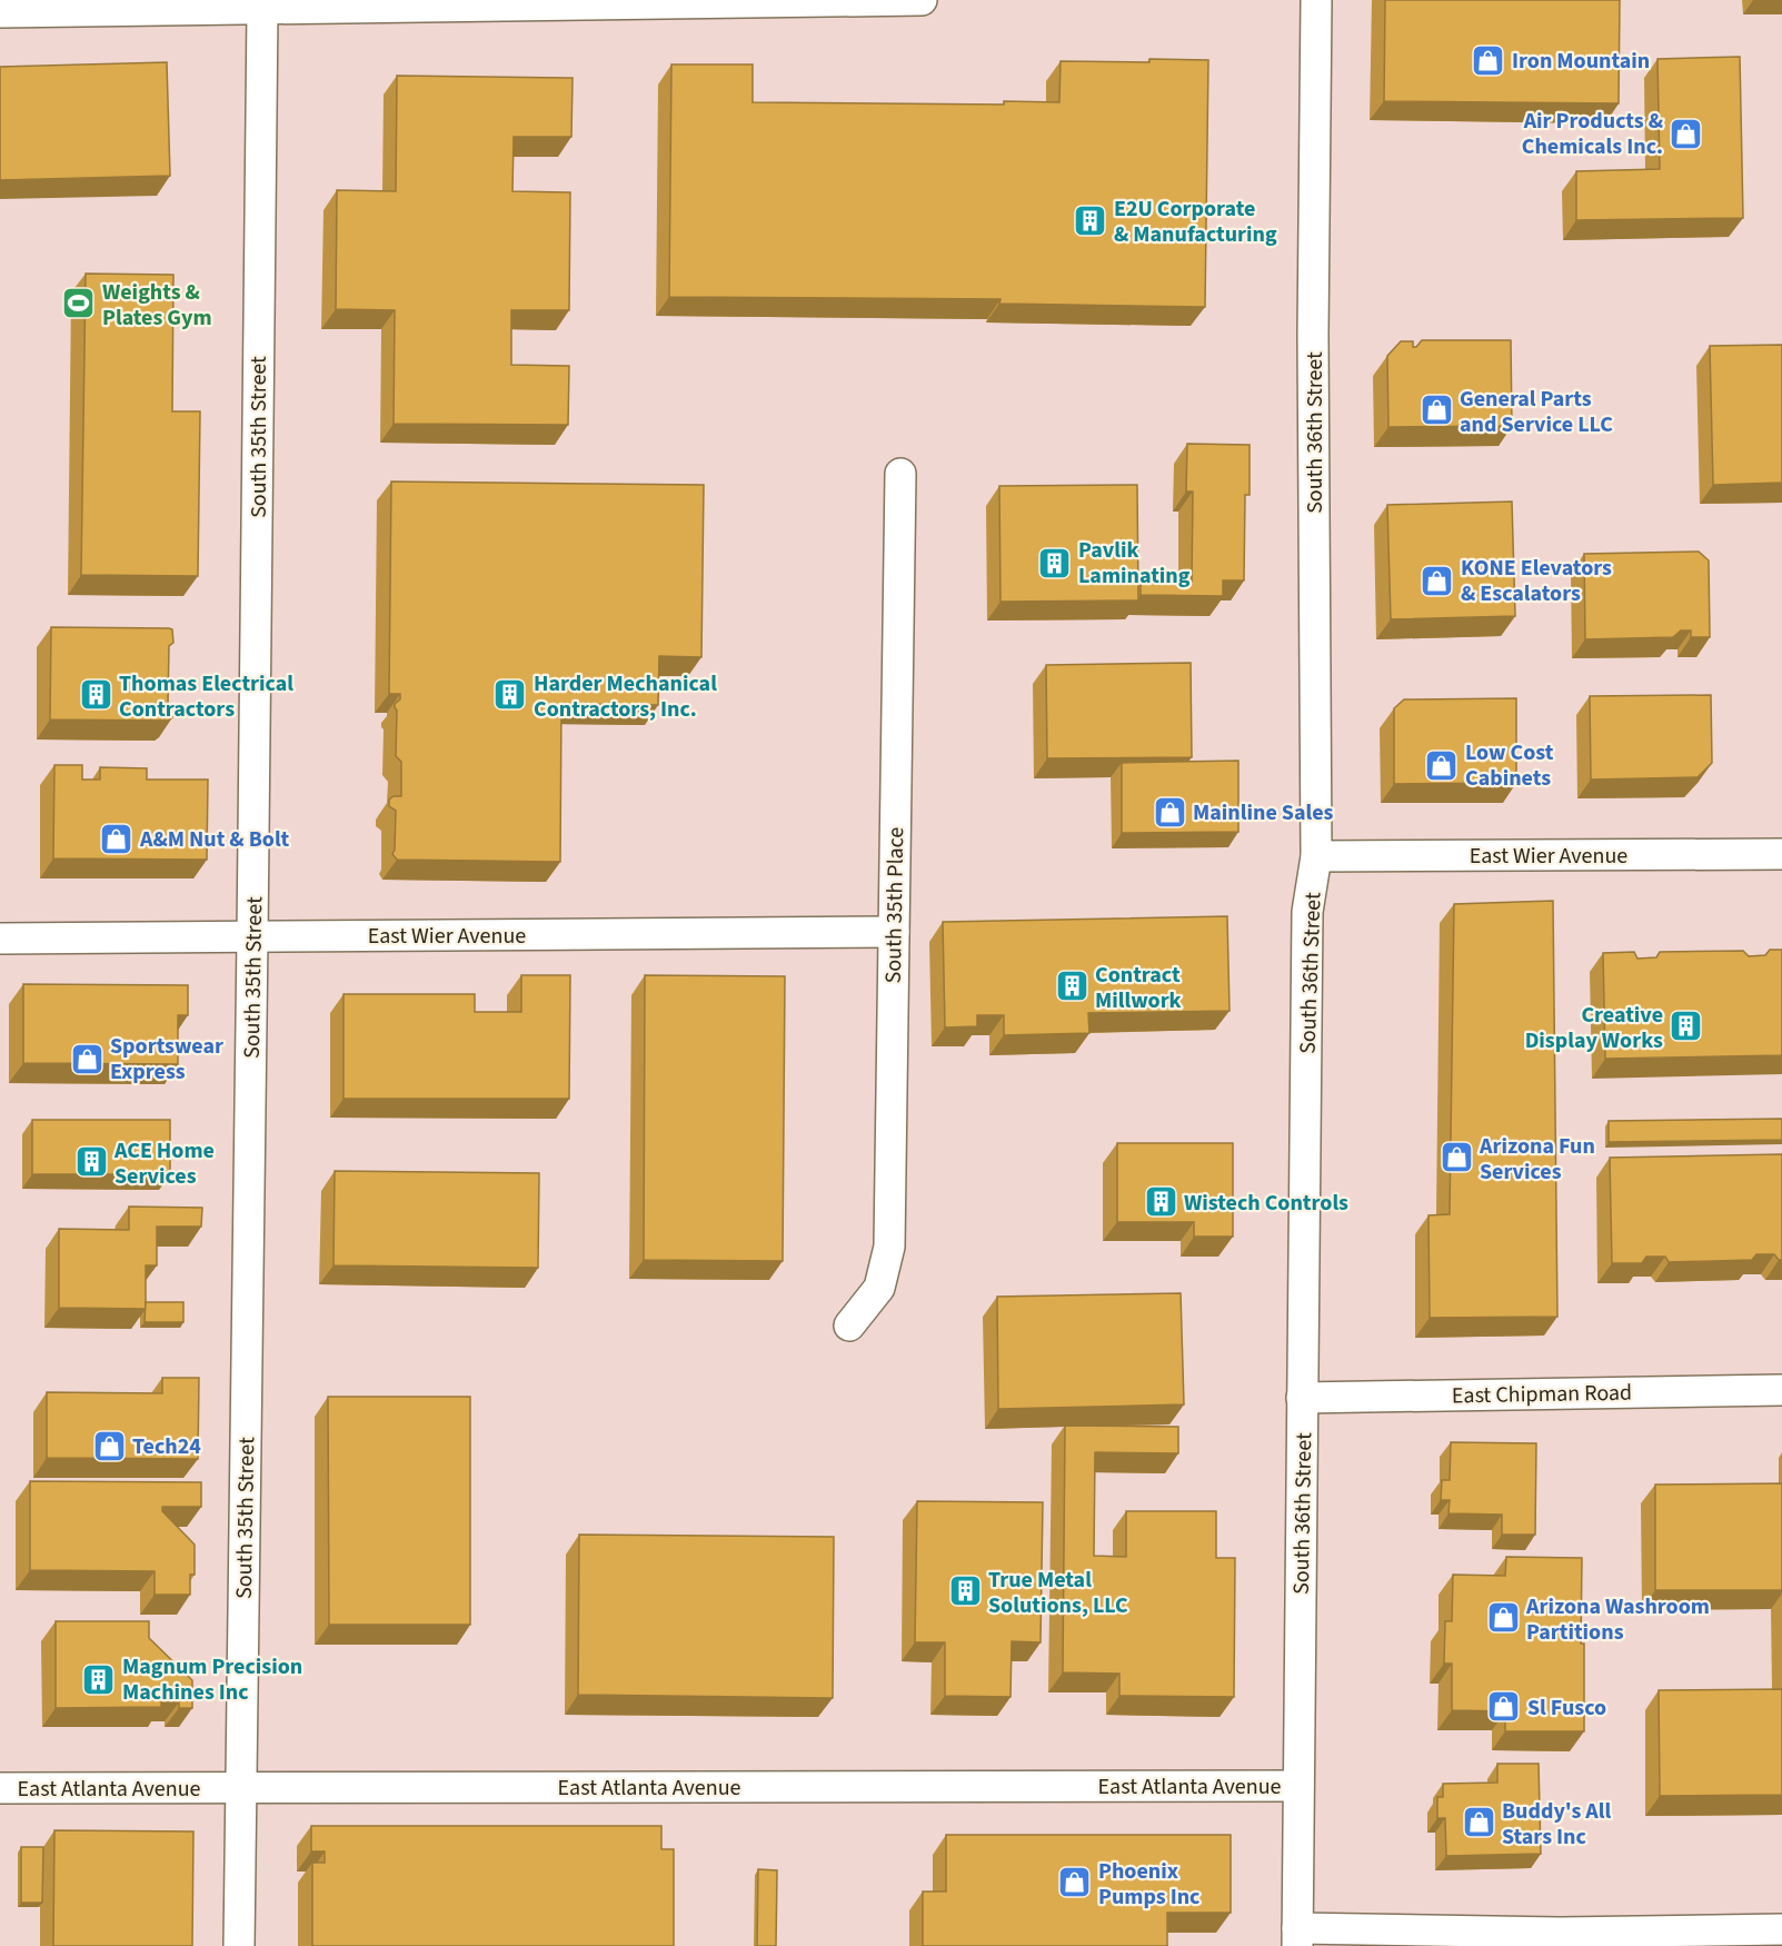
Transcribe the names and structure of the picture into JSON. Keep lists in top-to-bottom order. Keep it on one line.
{"streets":{"street":["South 36th Street","South 35th Street","East Wier Avenue","South 35th Place","East Chipman Road","East Atlanta Avenue"]},"crossings":[["South 36th Street","East Wier Avenue"],["South 36th Street","East Chipman Road"],["South 36th Street","East Atlanta Avenue"],["South 35th Street","East Wier Avenue"],["South 35th Street","East Atlanta Avenue"],["East Wier Avenue","South 35th Place"]],"places":{"shop":["Iron Mountain","Air Products & Chemicals Inc.","General Parts and Service LLC","KONE Elevators & Escalators","Low Cost Cabinets","Mainline Sales","A&M Nut & Bolt","Sportswear Express","Arizona Fun Services","Tech24","Arizona Washroom Partitions","Sl Fusco","Buddy's All Stars Inc","Phoenix Pumps Inc"],"building":["E2U Corporate & Manufacturing","Pavlik Laminating","Thomas Electrical Contractors","Harder Mechanical Contractors, Inc.","Contract Millwork","Creative Display Works","ACE Home Services","Wistech Controls","True Metal Solutions, LLC","Magnum Precision Machines Inc"],"sports":["Weights & Plates Gym"]}}
